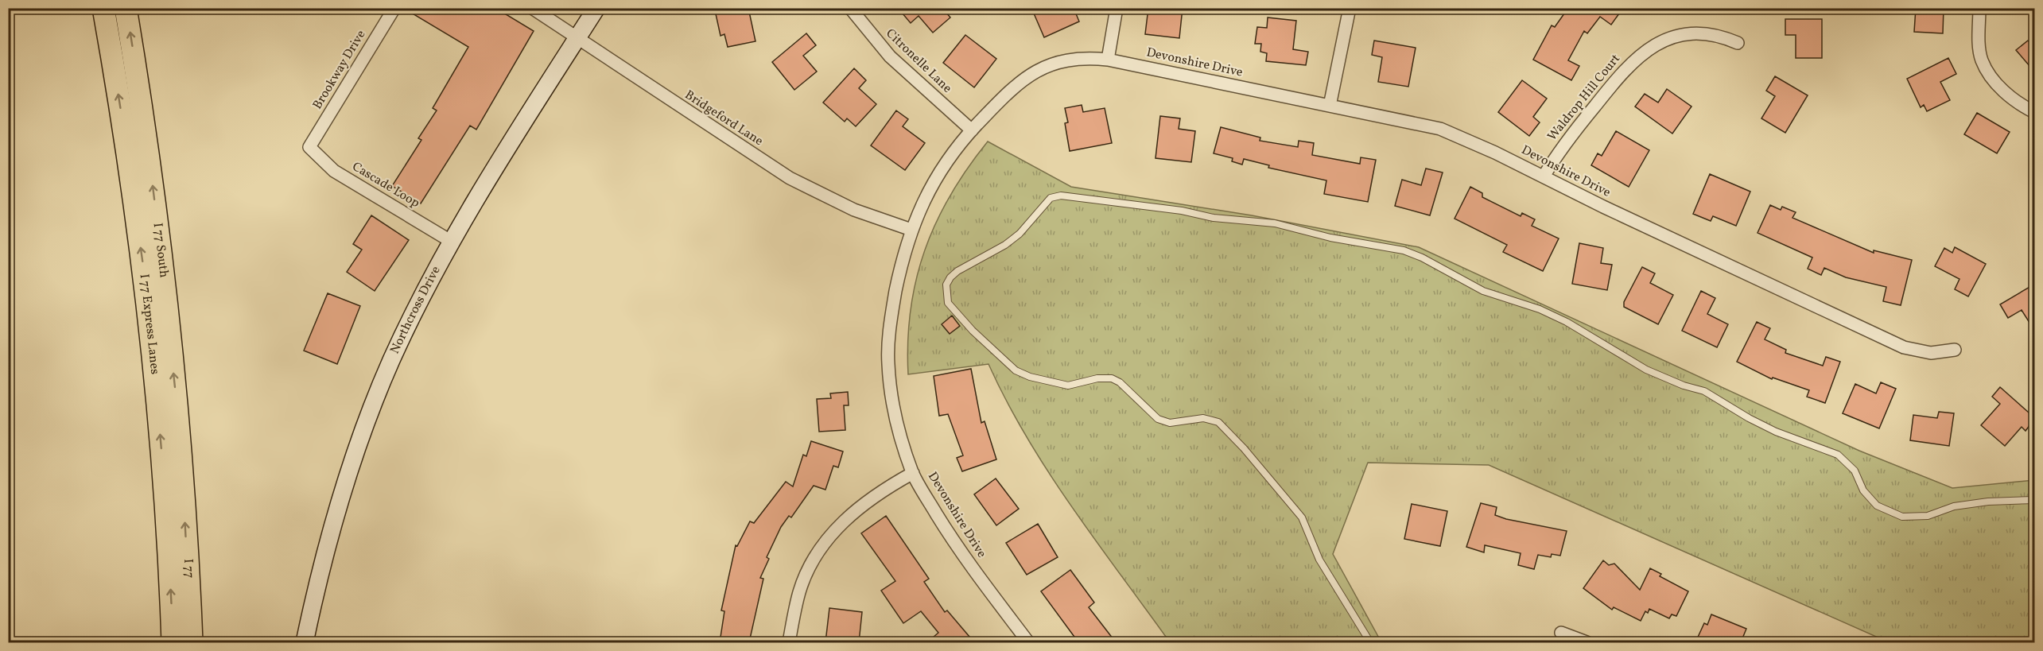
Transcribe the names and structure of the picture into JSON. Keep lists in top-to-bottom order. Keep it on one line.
{"streets":{"highway":["I 77 South","I 77 Express Lanes","I 77"],"street":["Citronelle Lane","Devonshire Drive","Brookway Drive","Waldrop Hill Court","Bridgeford Lane","Cascade Loop","Northcross Drive"]},"crossings":[["Citronelle Lane","Devonshire Drive"],["Devonshire Drive","Waldrop Hill Court"],["Devonshire Drive","Bridgeford Lane"],["Brookway Drive","Cascade Loop"],["Bridgeford Lane","Northcross Drive"],["Cascade Loop","Northcross Drive"],["I 77 South","I 77"]],"one_way":["I 77 South","I 77 Express Lanes","I 77"]}
